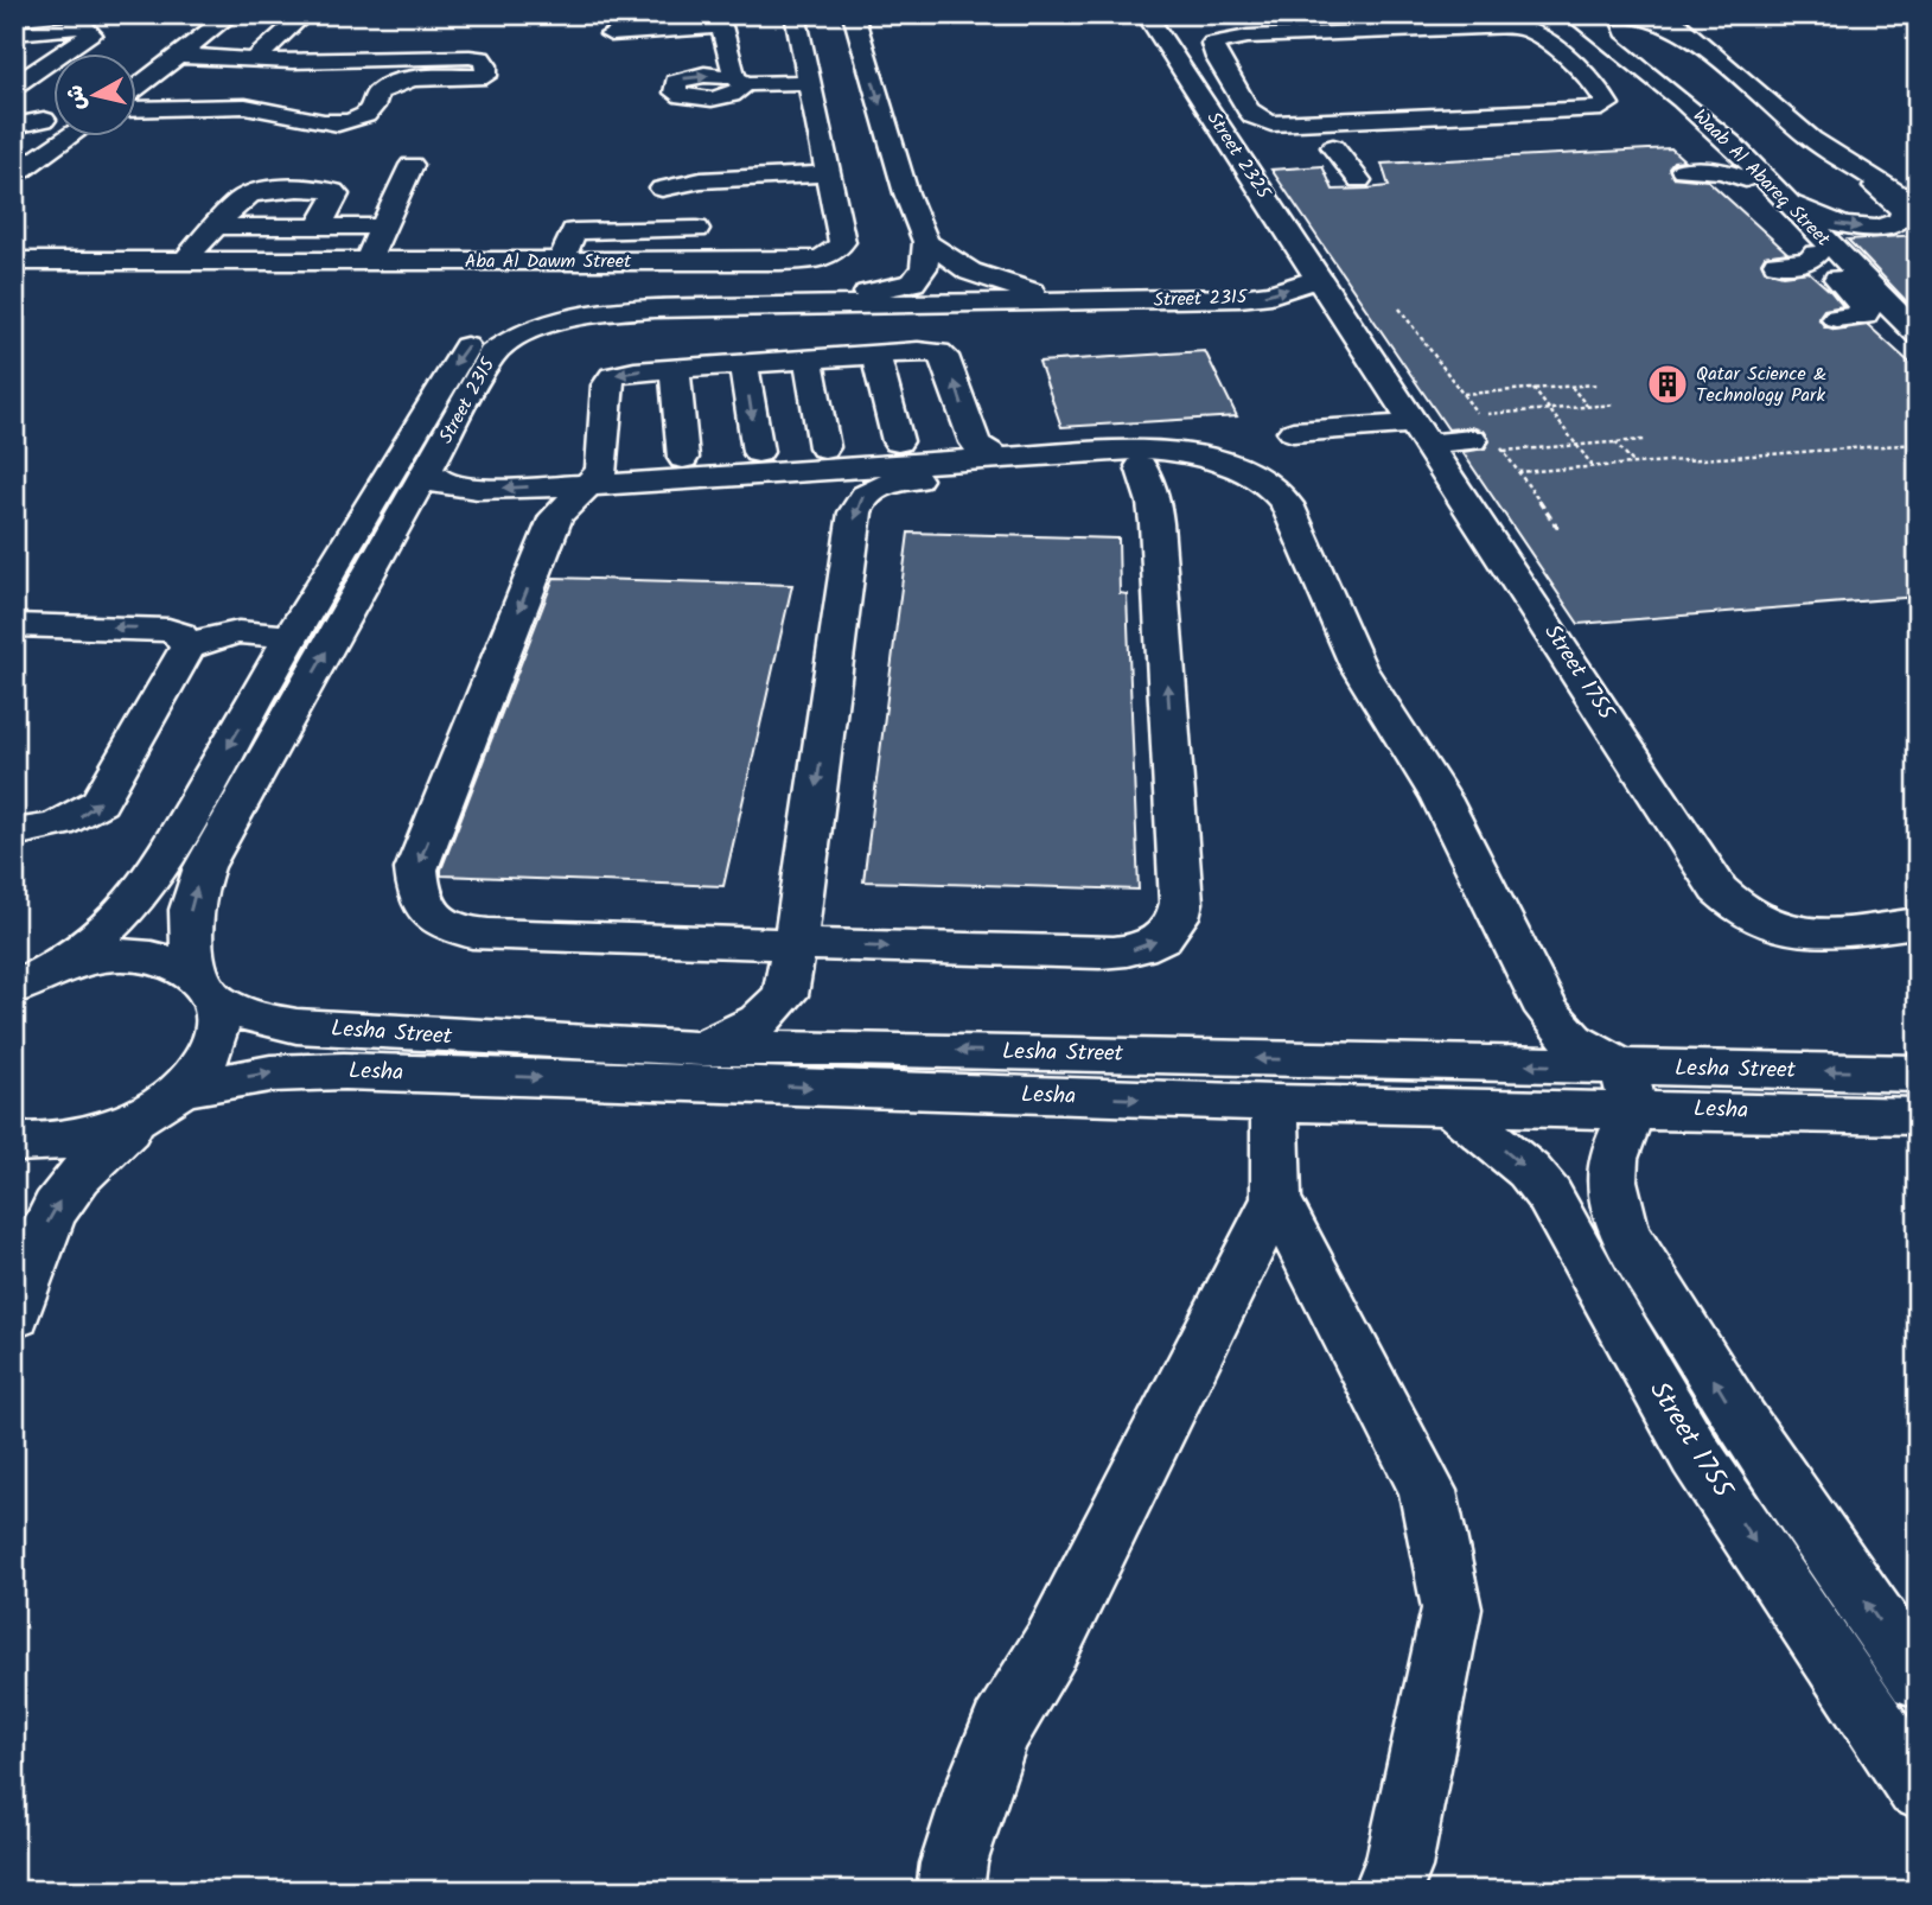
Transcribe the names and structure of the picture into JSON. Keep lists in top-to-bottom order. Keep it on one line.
{"streets":{"street":["Street 2325","Waab Al Abareq Street","Aba Al Dawm Street","Street 2315","Street 1755","Lesha Street","Lesha"]},"crossings":[["Street 2325","Street 2315"],["Street 2325","Street 1755"],["Street 2315","Street 1755"],["Street 2315","Lesha Street"],["Street 2315","Lesha"],["Street 1755","Lesha"],["Lesha Street","Lesha"]],"one_way":["Lesha Street","Lesha"],"places":{"building":["Qatar Science & Technology Park"]},"north":"left"}
